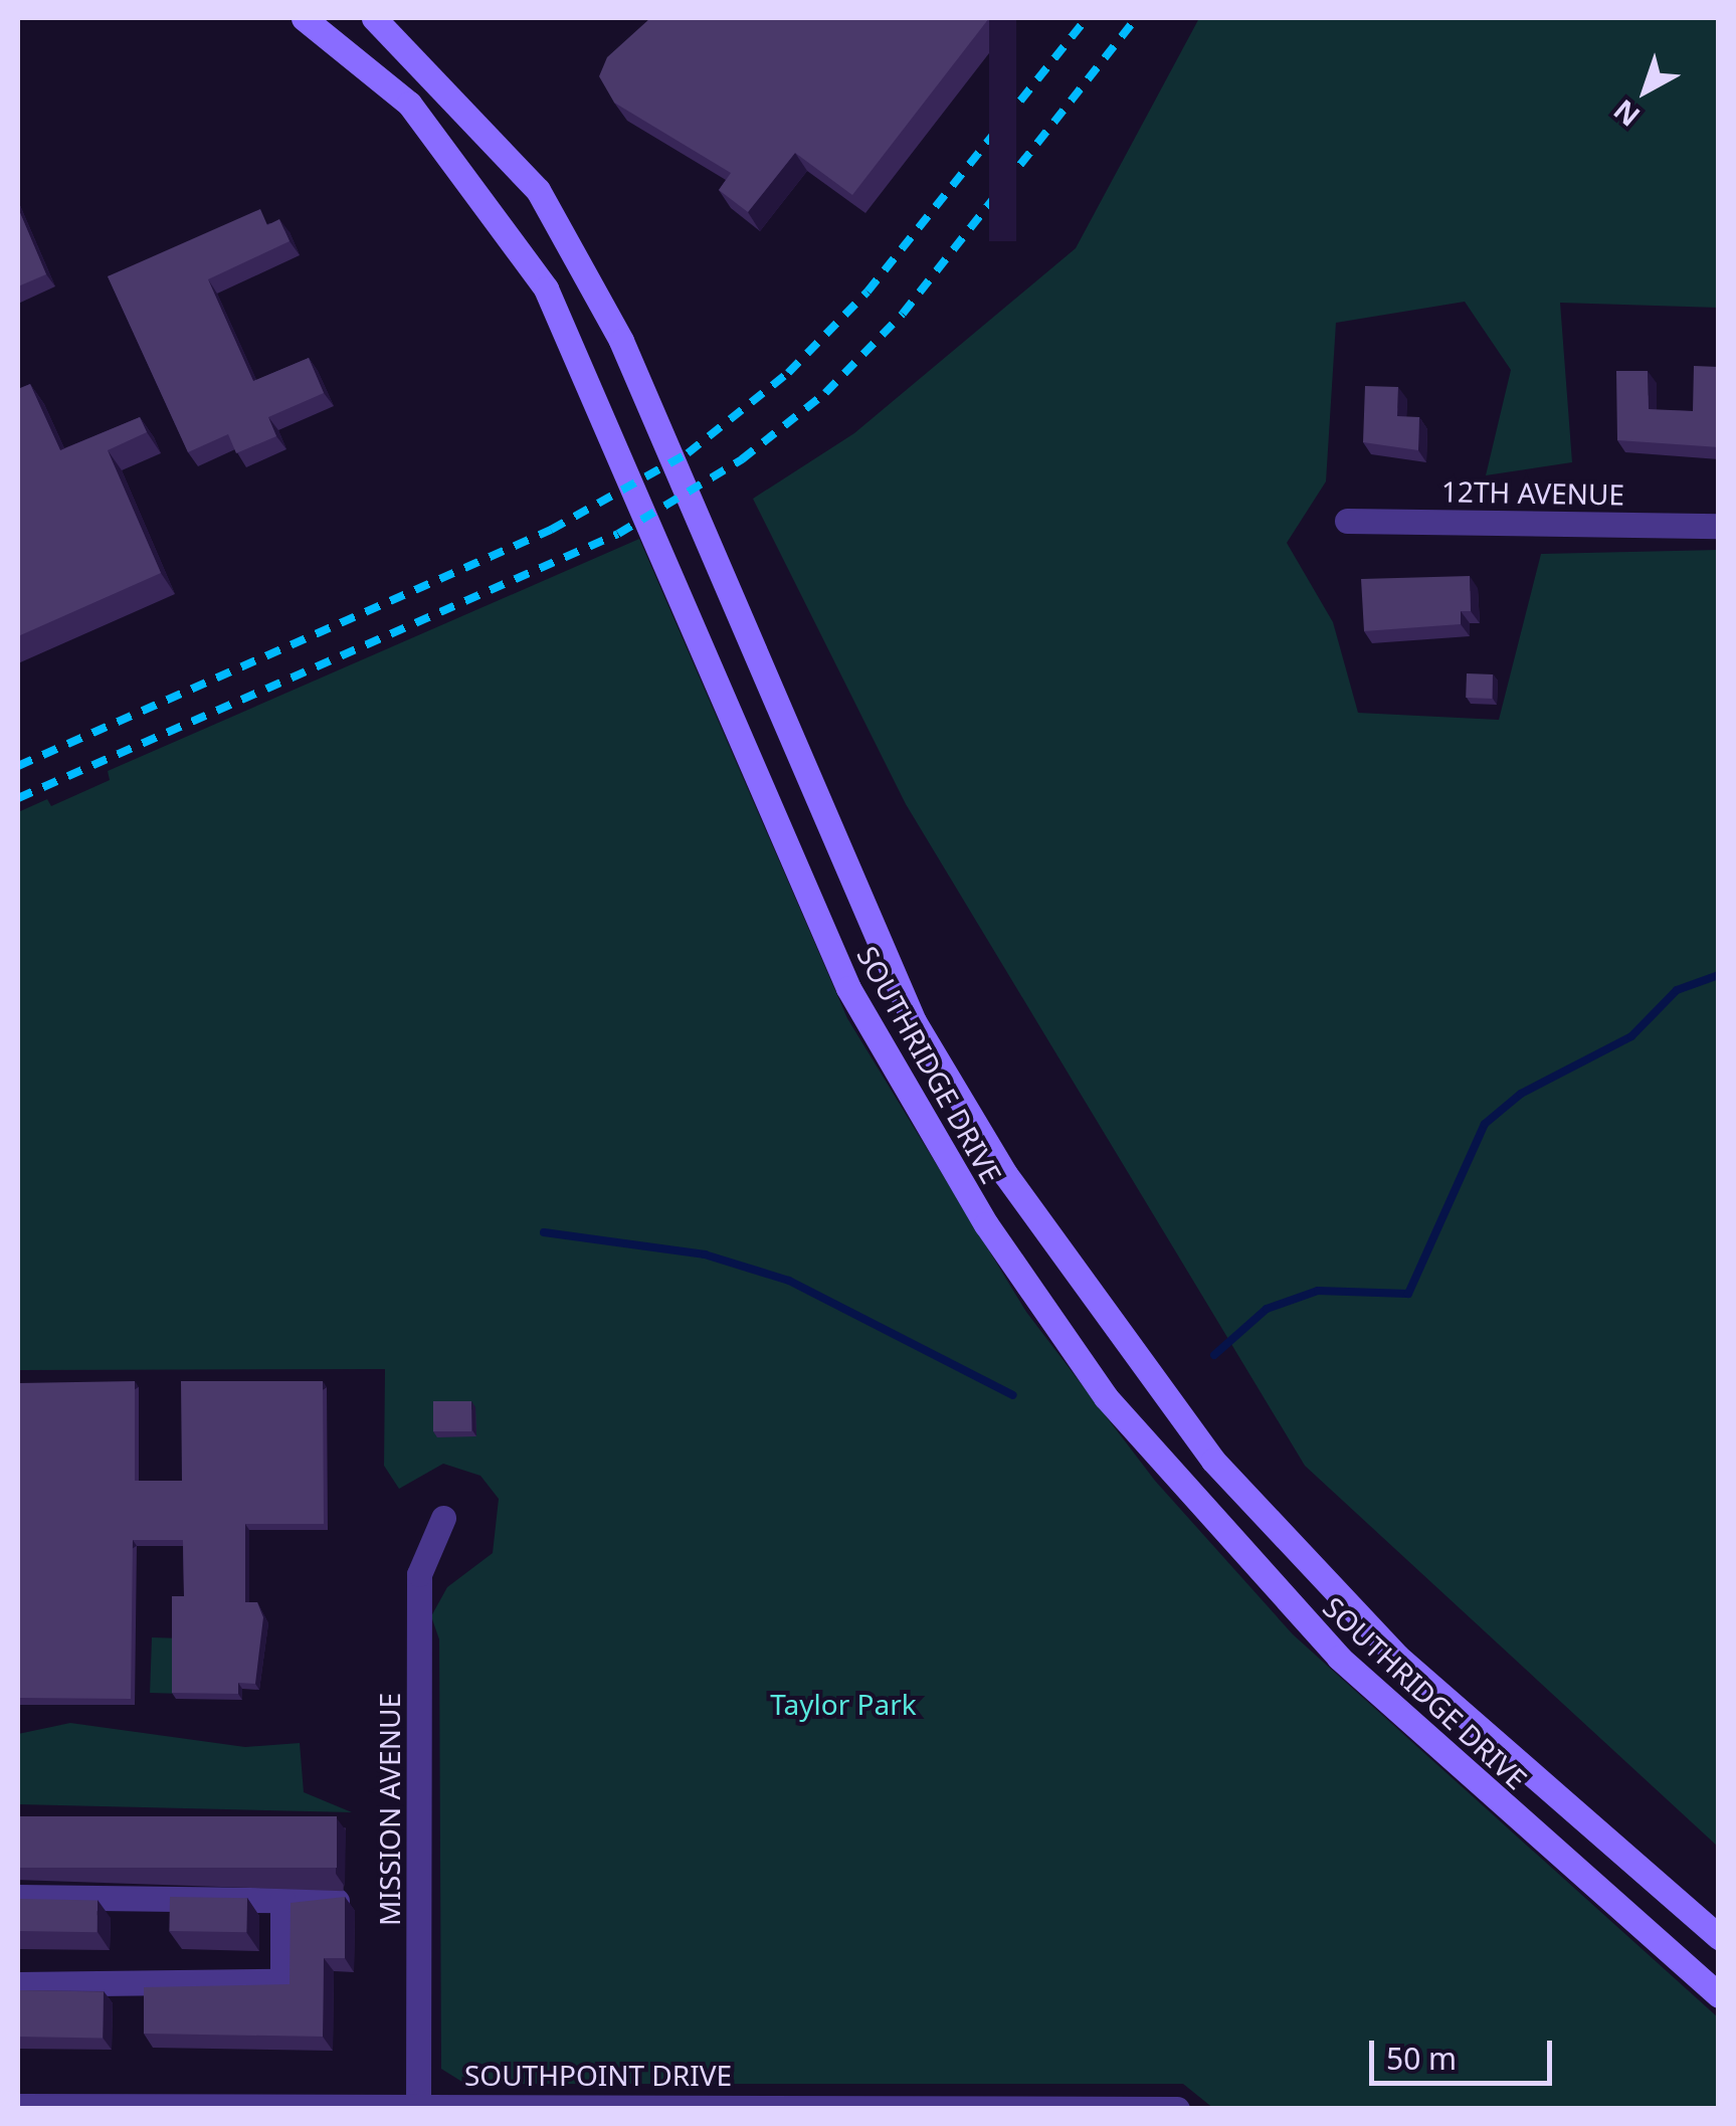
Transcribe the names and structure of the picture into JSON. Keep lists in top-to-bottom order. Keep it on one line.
{"streets":{"main road":["SOUTHRIDGE DRIVE"],"street":["12TH AVENUE","MISSION AVENUE","SOUTHPOINT DRIVE"]},"crossings":[["MISSION AVENUE","SOUTHPOINT DRIVE"]],"parks":["Taylor Park"],"scale_bar":"50 m","north":"bottom left"}
